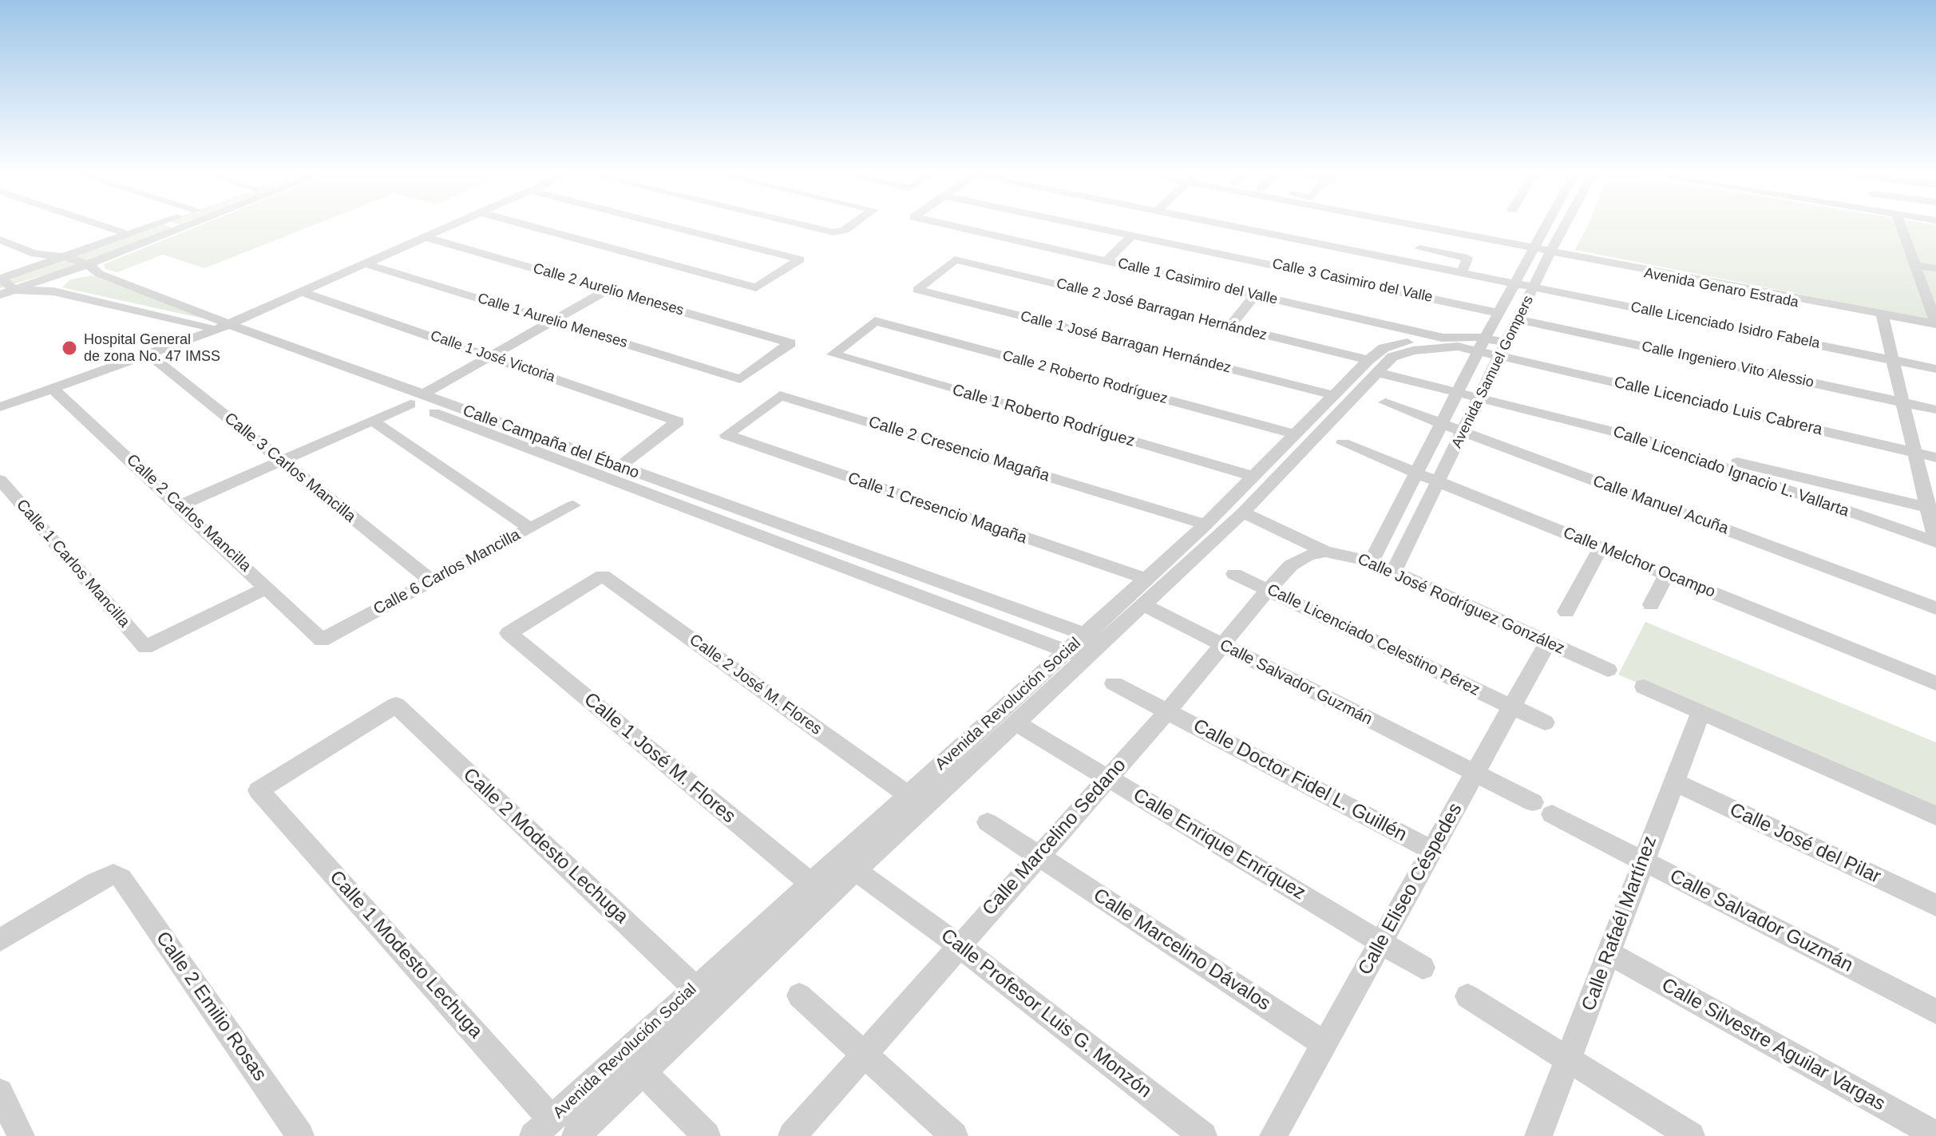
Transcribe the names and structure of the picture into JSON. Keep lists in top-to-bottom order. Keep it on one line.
{"streets":{"street":["Calle 3 Casimiro del Valle","Calle 1 Casimiro del Valle","Avenida Genaro Estrada","Calle 2 Aurelio Meneses","Calle 2 José Barragan Hernández","Calle 1 Aurelio Meneses","Calle Licenciado Isidro Fabela","Calle 1 José Barragan Hernández","Calle 1 José Victoria","Calle Ingeniero Vito Alessio","Avenida Samuel Gompers","Calle 2 Roberto Rodríguez","Calle Licenciado Luis Cabrera","Calle 1 Roberto Rodríguez","Calle Campaña del Ébano","Calle 2 Cresencio Magaña","Calle 3 Carlos Mancilla","Calle Licenciado Ignacio L. Vallarta","Calle Manuel Acuña","Calle 1 Cresencio Magaña","Calle 2 Carlos Mancilla","Calle Melchor Ocampo","Calle 1 Carlos Mancilla","Calle 6 Carlos Mancilla","Calle José Rodríguez González","Calle Licenciado Celestino Pérez","Calle Salvador Guzmán","Calle 2 José M. Flores","Avenida Revolución Social","Calle 1 José M. Flores","Calle Doctor Fidel L. Guillén","Calle Marcelino Sedano","Calle José del Pilar","Calle Enrique Enríquez","Calle 2 Modesto Lechuga","Calle Eliseo Céspedes","Calle Rafaél Martínez","Calle Marcelino Dávalos","Calle 1 Modesto Lechuga","Calle 2 Emilio Rosas","Calle Profesor Luis G. Monzón","Calle Silvestre Aguilar Vargas"]},"crossings":[["Calle 3 Casimiro del Valle","Calle Licenciado Isidro Fabela"],["Calle 3 Casimiro del Valle","Avenida Samuel Gompers"],["Calle 1 Casimiro del Valle","Avenida Revolución Social"],["Avenida Genaro Estrada","Avenida Samuel Gompers"],["Calle 2 Aurelio Meneses","Calle 1 Aurelio Meneses"],["Calle 2 José Barragan Hernández","Calle 1 José Barragan Hernández"],["Calle 2 José Barragan Hernández","Calle Licenciado Ignacio L. Vallarta"],["Calle 2 José Barragan Hernández","Avenida Revolución Social"],["Calle Licenciado Isidro Fabela","Avenida Samuel Gompers"],["Calle 1 José Barragan Hernández","Avenida Revolución Social"],["Calle 1 José Victoria","Calle Campaña del Ébano"],["Calle Ingeniero Vito Alessio","Avenida Samuel Gompers"],["Avenida Samuel Gompers","Calle Licenciado Luis Cabrera"],["Avenida Samuel Gompers","Calle Licenciado Ignacio L. Vallarta"],["Avenida Samuel Gompers","Calle Manuel Acuña"],["Avenida Samuel Gompers","Calle Melchor Ocampo"],["Avenida Samuel Gompers","Calle José Rodríguez González"],["Avenida Samuel Gompers","Avenida Revolución Social"],["Calle 2 Roberto Rodríguez","Calle 1 Roberto Rodríguez"],["Calle 2 Roberto Rodríguez","Avenida Revolución Social"],["Calle Licenciado Luis Cabrera","Avenida Revolución Social"],["Calle 1 Roberto Rodríguez","Avenida Revolución Social"],["Calle Campaña del Ébano","Avenida Revolución Social"],["Calle 2 Cresencio Magaña","Calle 1 Cresencio Magaña"],["Calle 2 Cresencio Magaña","Avenida Revolución Social"],["Calle 3 Carlos Mancilla","Calle 6 Carlos Mancilla"],["Calle Licenciado Ignacio L. Vallarta","Avenida Revolución Social"],["Calle 1 Cresencio Magaña","Avenida Revolución Social"],["Calle 2 Carlos Mancilla","Calle 1 Carlos Mancilla"],["Calle 2 Carlos Mancilla","Calle 6 Carlos Mancilla"],["Calle José Rodríguez González","Avenida Revolución Social"],["Calle José Rodríguez González","Calle Marcelino Sedano"],["Calle José Rodríguez González","Calle Eliseo Céspedes"],["Calle Licenciado Celestino Pérez","Calle Marcelino Sedano"],["Calle Licenciado Celestino Pérez","Calle Eliseo Céspedes"],["Calle Salvador Guzmán","Avenida Revolución Social"],["Calle Salvador Guzmán","Calle Marcelino Sedano"],["Calle Salvador Guzmán","Calle Eliseo Céspedes"],["Calle Salvador Guzmán","Calle Rafaél Martínez"],["Calle 2 José M. Flores","Avenida Revolución Social"],["Calle 2 José M. Flores","Calle 1 José M. Flores"],["Avenida Revolución Social","Calle 1 José M. Flores"],["Avenida Revolución Social","Calle Enrique Enríquez"],["Avenida Revolución Social","Calle 2 Modesto Lechuga"],["Avenida Revolución Social","Calle 1 Modesto Lechuga"],["Avenida Revolución Social","Calle Profesor Luis G. Monzón"],["Calle Doctor Fidel L. Guillén","Calle Marcelino Sedano"],["Calle Doctor Fidel L. Guillén","Calle Eliseo Céspedes"],["Calle Marcelino Sedano","Calle Enrique Enríquez"],["Calle Marcelino Sedano","Calle Marcelino Dávalos"],["Calle Marcelino Sedano","Calle Profesor Luis G. Monzón"],["Calle José del Pilar","Calle Rafaél Martínez"],["Calle Enrique Enríquez","Calle Eliseo Céspedes"],["Calle 2 Modesto Lechuga","Calle 1 Modesto Lechuga"],["Calle Eliseo Céspedes","Calle Marcelino Dávalos"],["Calle Rafaél Martínez","Calle Silvestre Aguilar Vargas"]],"places":["Hospital General de zona No. 47 IMSS"]}
